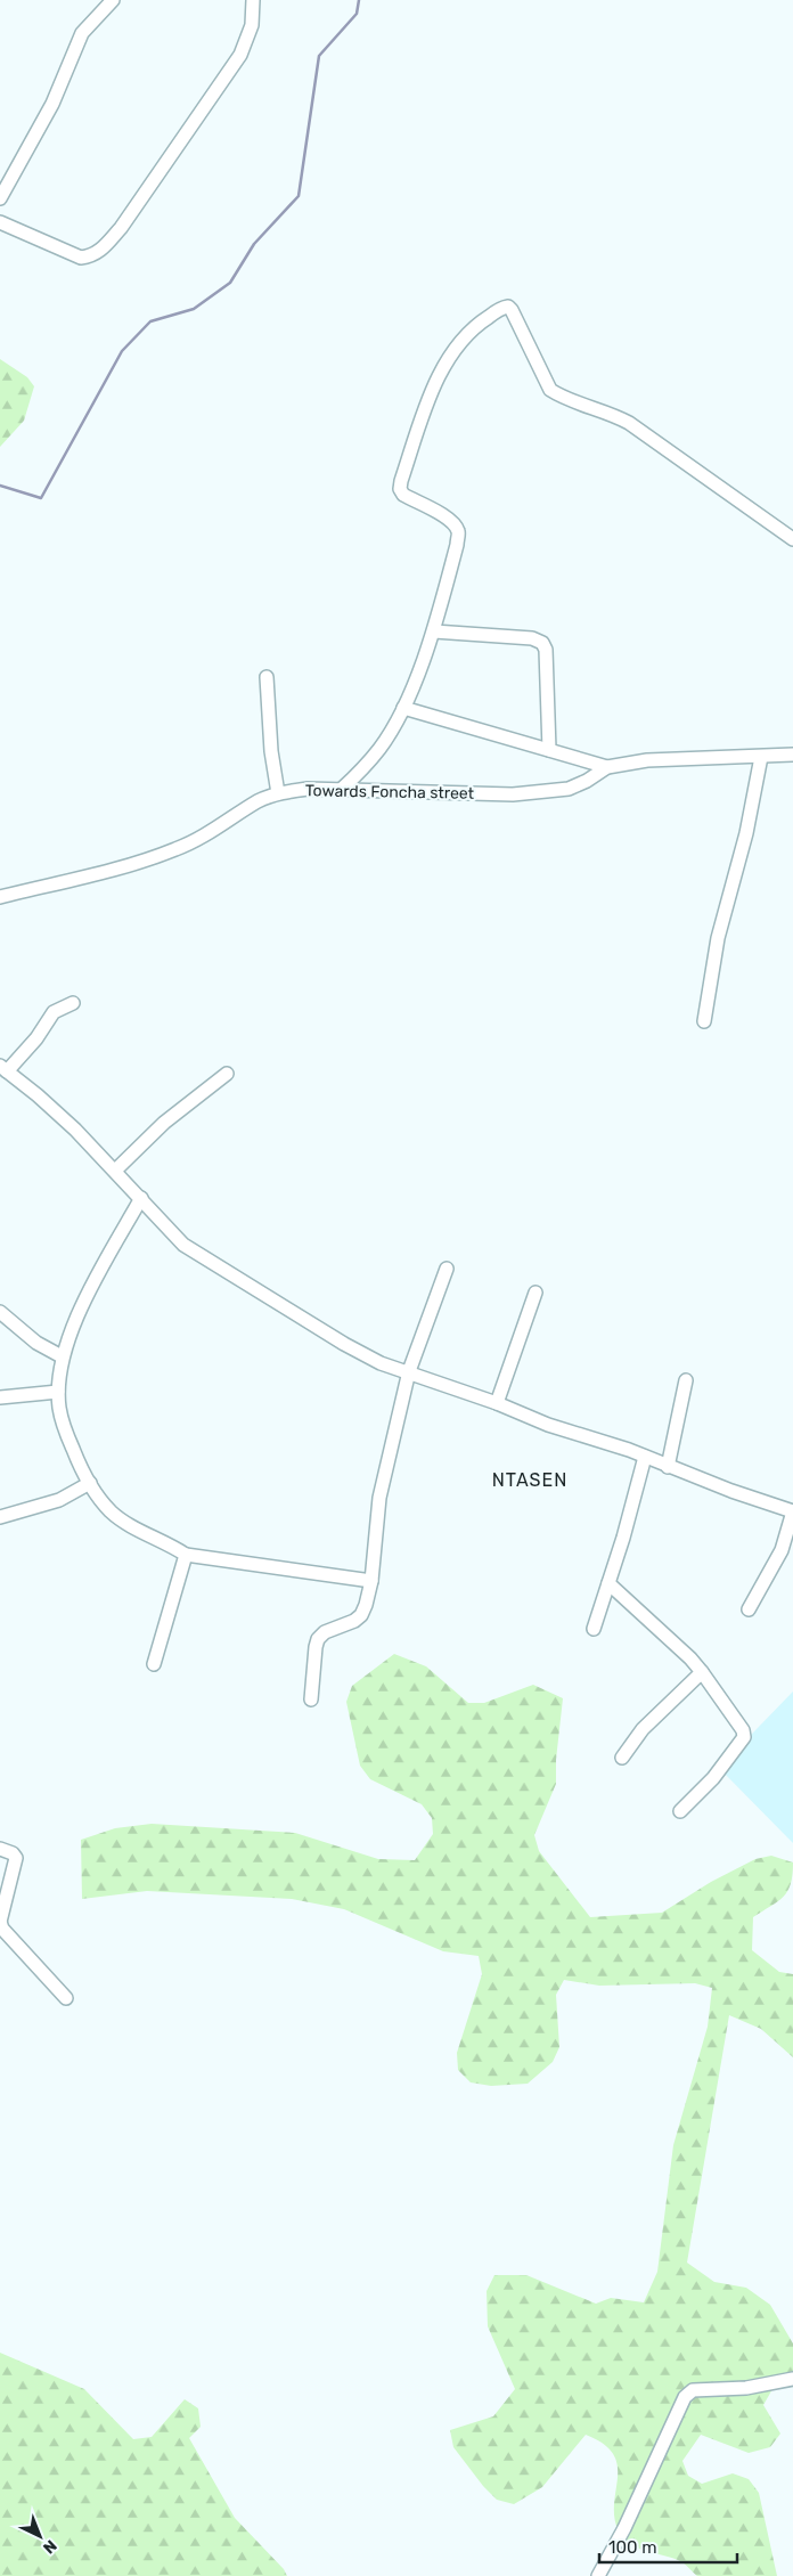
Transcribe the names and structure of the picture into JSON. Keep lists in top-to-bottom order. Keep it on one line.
{"streets":{"street":["Towards Foncha street"]},"districts":["NTASEN"],"scale_bar":"100 m","north":"bottom right"}
